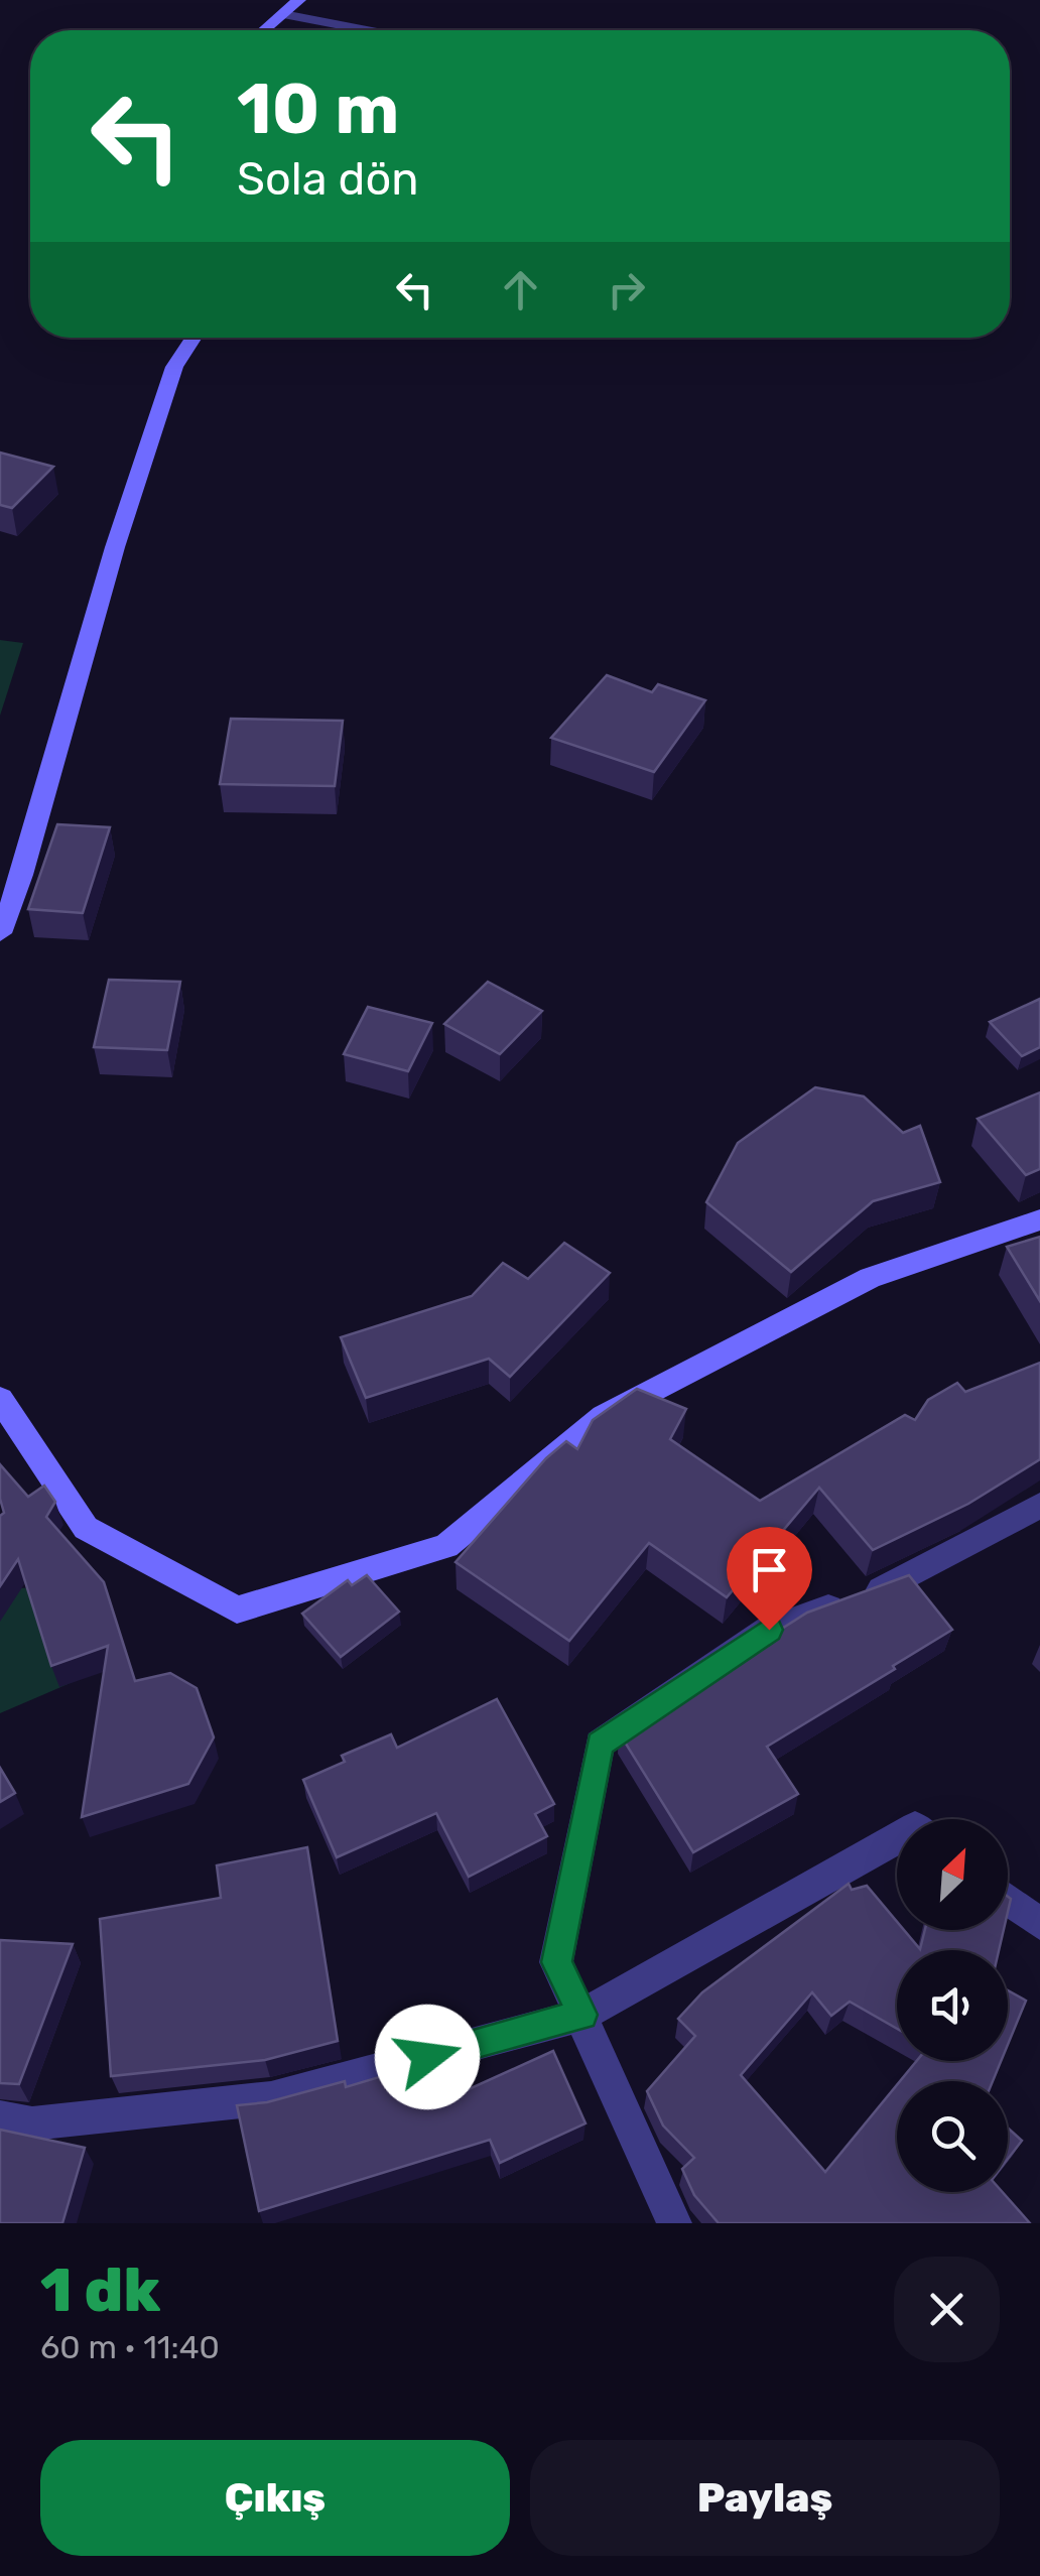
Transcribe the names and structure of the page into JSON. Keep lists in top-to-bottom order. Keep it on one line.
{"north":"top right","page":{"turn":["10 m","Sola dön"],"heading":["1 dk","60 m · 11:40"],"buttons":["Çıkış","Paylaş"]}}
